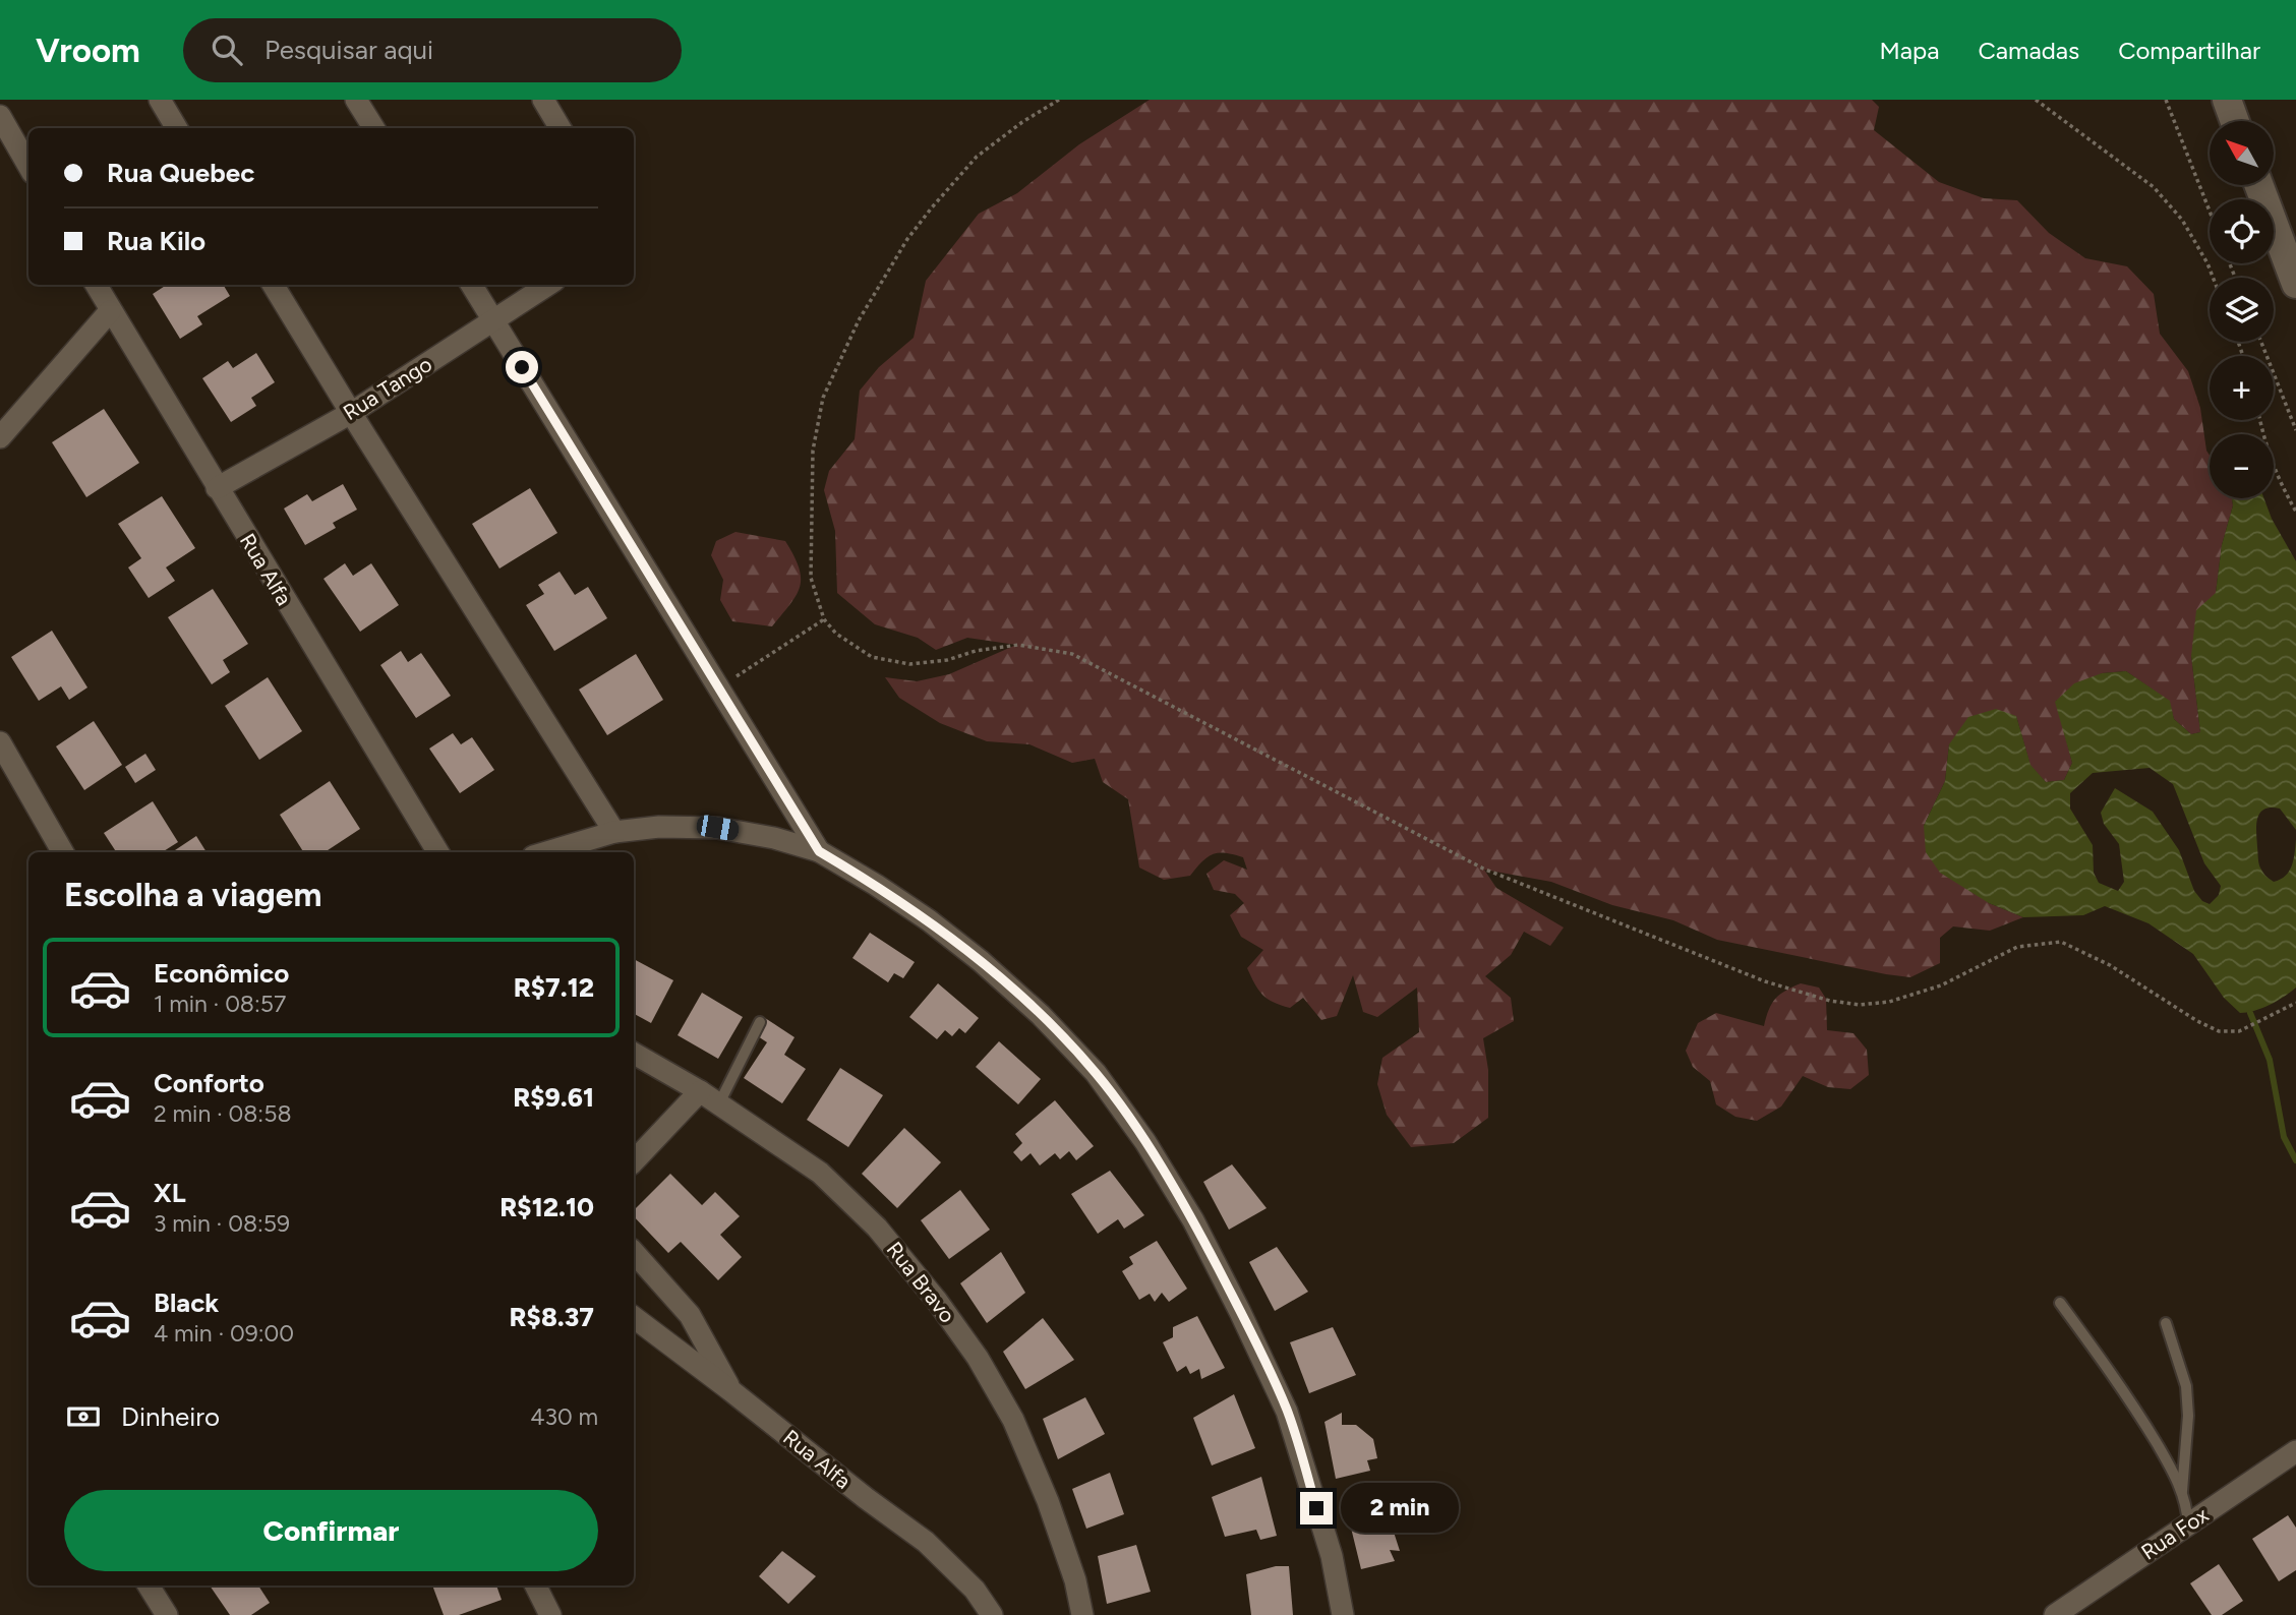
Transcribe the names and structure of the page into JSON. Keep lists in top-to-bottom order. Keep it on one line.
{"streets":{"street":["Rua Tango","Rua Alfa","Rua Bravo","Rua Fox"]},"crossings":[["Rua Tango","Rua Alfa"]],"north":"top left","page":{"header":"Vroom","search":"Pesquisar aqui","nav":["Mapa","Camadas","Compartilhar"],"map_buttons":["+","−"],"banner":["Rua Quebec","Rua Kilo"],"heading":"Escolha a viagem","list":[{"name":"Econômico","note":"1 min · 08:57","value":"R$7.12"},{"name":"Conforto","note":"2 min · 08:58","value":"R$9.61"},{"name":"XL","note":"3 min · 08:59","value":"R$12.10"},{"name":"Black","note":"4 min · 09:00","value":"R$8.37"}],"pay":["Dinheiro","430 m"],"buttons":"Confirmar","bubble":"2 min"}}
